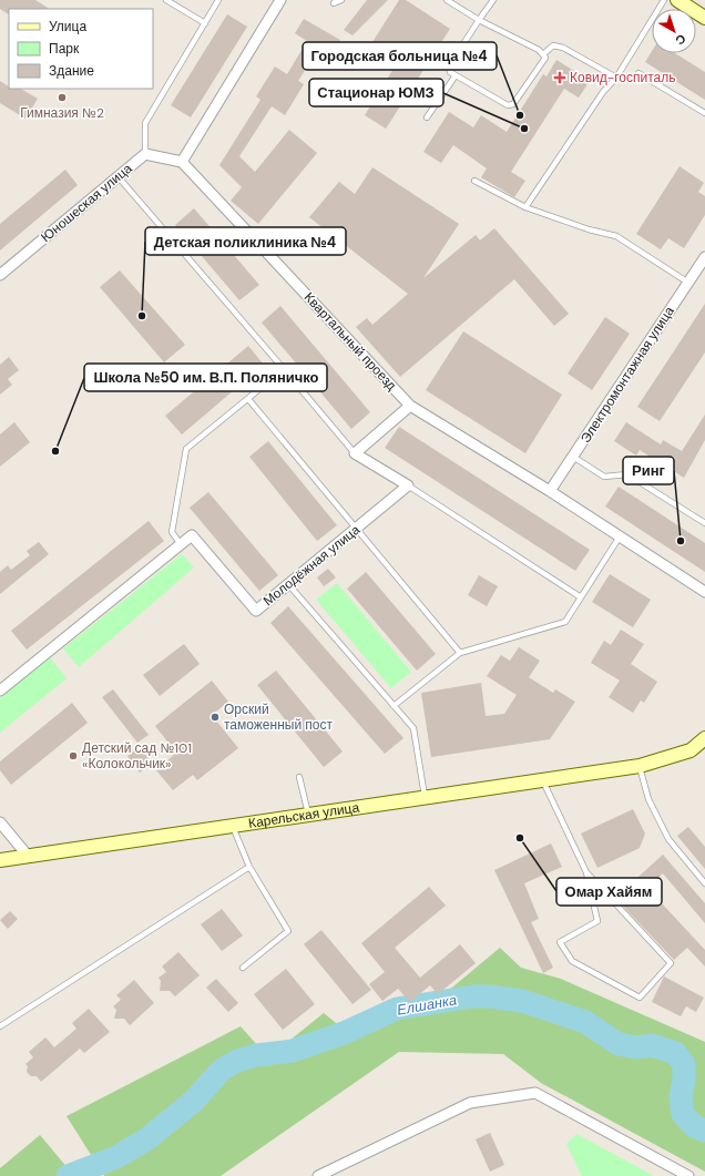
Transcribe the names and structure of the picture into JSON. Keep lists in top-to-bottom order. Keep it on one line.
{"streets":{"street":["Юношеская улица","Квартальный проезд","Электромонтажная улица","Молодёжная улица","Карельская улица"]},"crossings":[["Юношеская улица","Квартальный проезд"],["Квартальный проезд","Электромонтажная улица"]],"water":["Елшанка"],"places":{"health":["Ковид-госпиталь"],"other":["Гимназия №2","Городская больница №4","Стационар ЮМЗ","Детская поликлиника №4","Школа №50 им. В.П. Поляничко","Ринг","Орский таможенный пост","Детский сад №101 «Колокольчик»","Омар Хайям"]},"legend":["Улица","Парк","Здание"],"north":"bottom right"}
